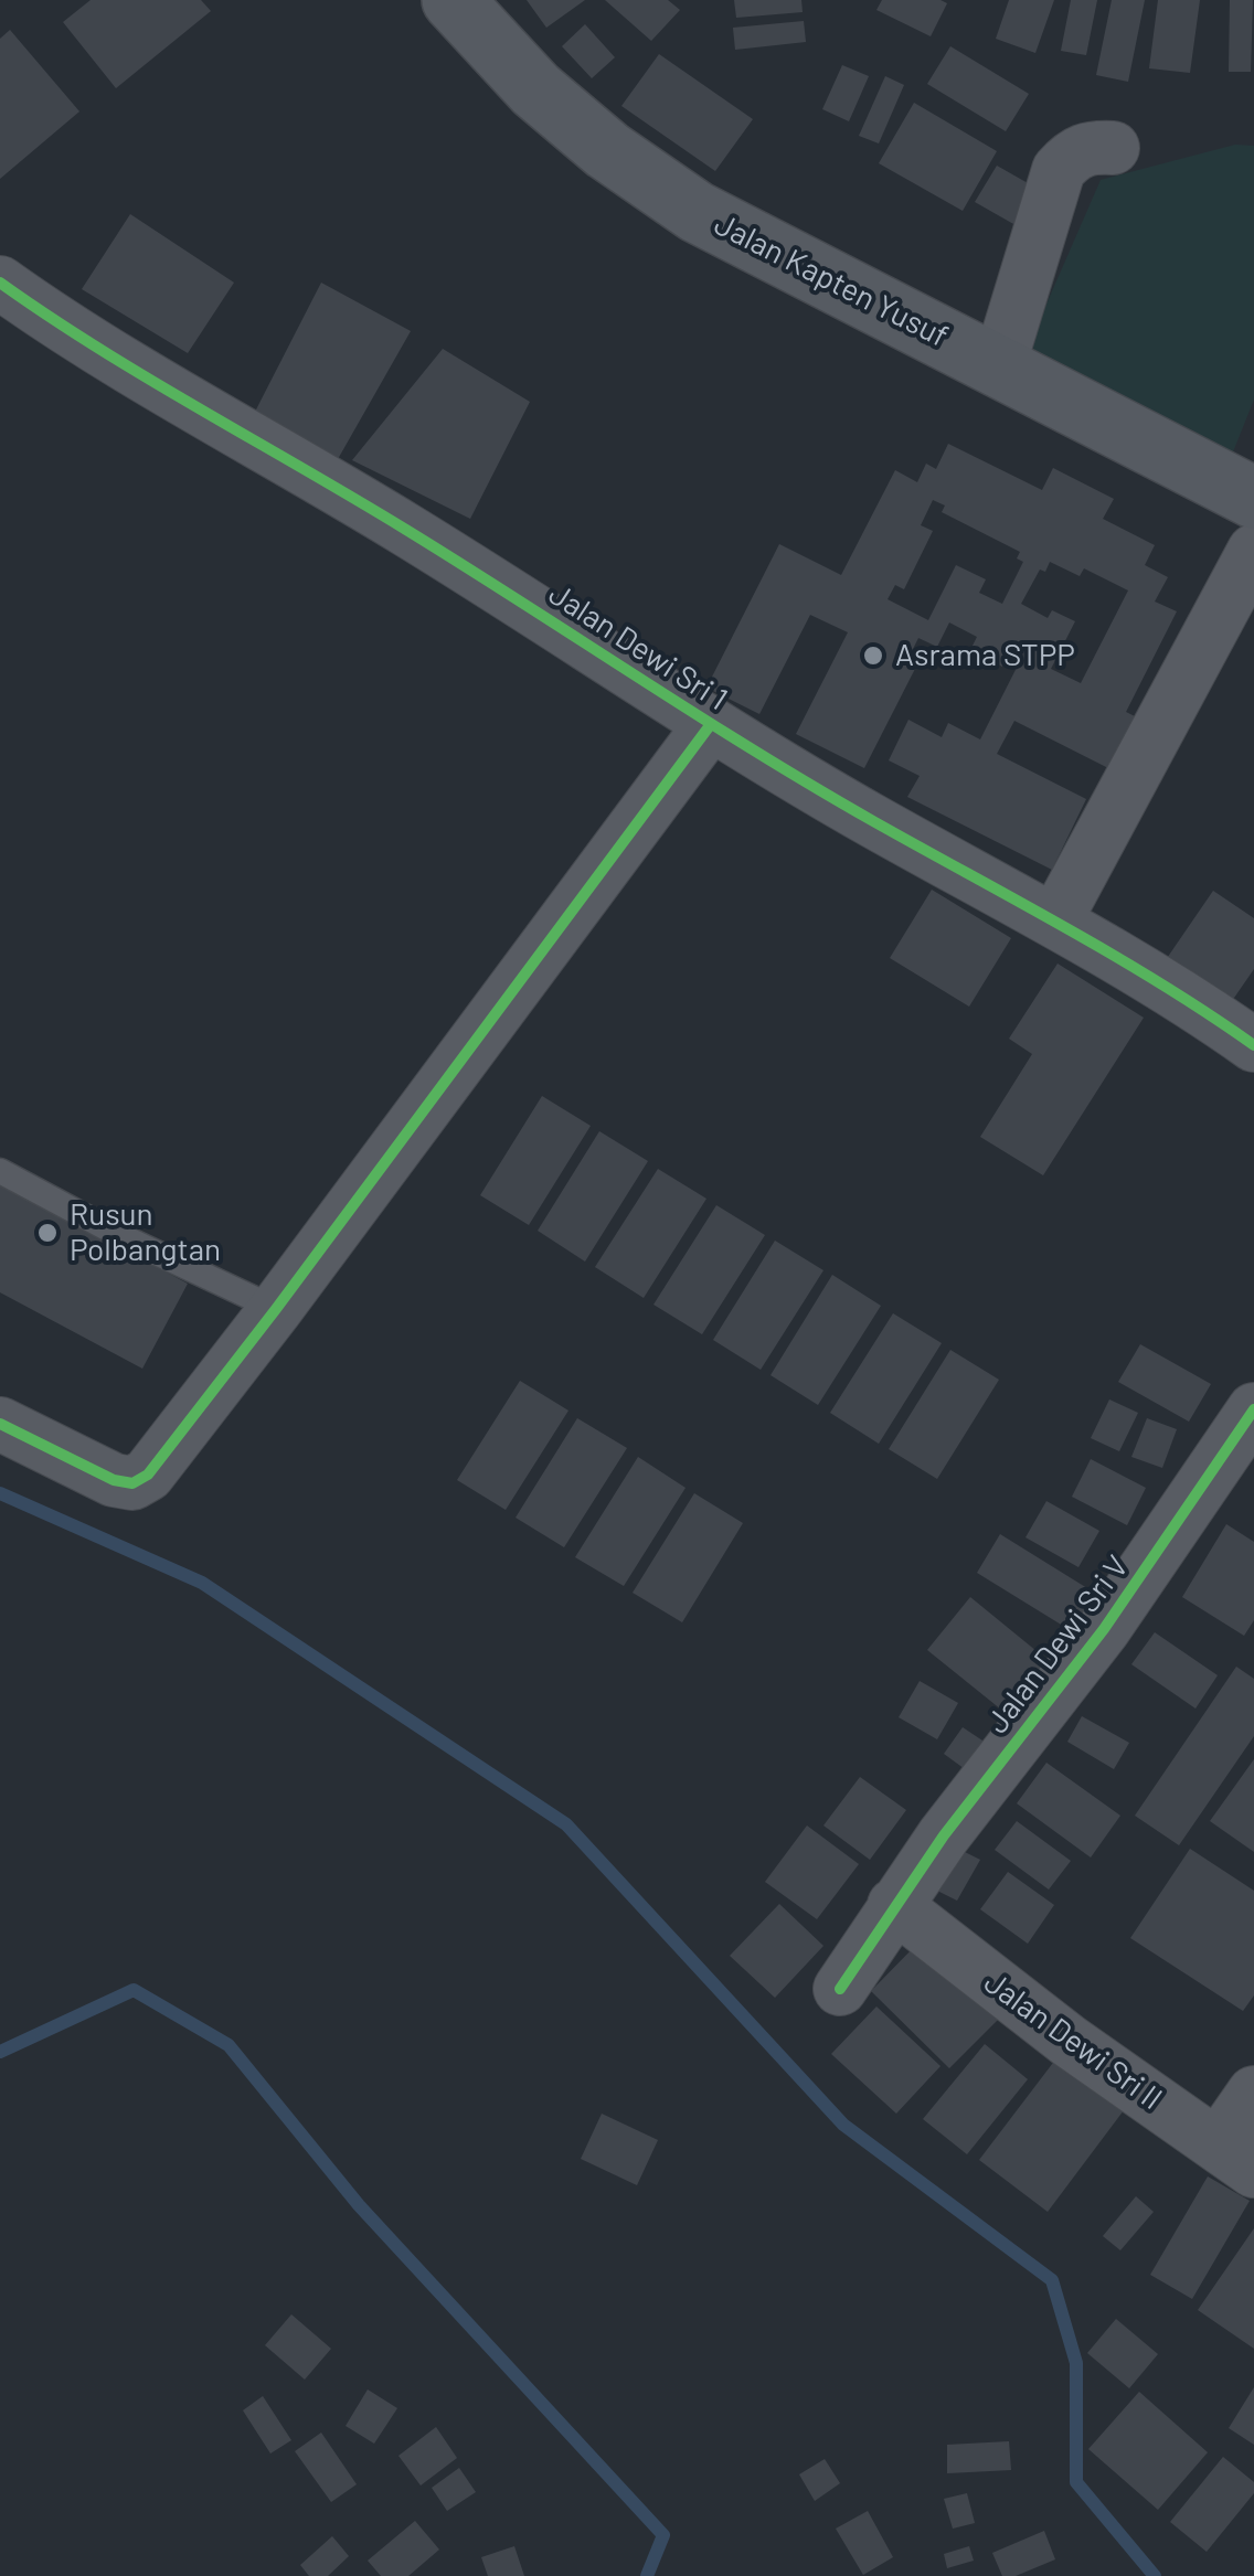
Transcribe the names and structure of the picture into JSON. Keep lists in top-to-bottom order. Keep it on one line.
{"streets":{"main road":["Jalan Kapten Yusuf"],"street":["Jalan Dewi Sri 1","Jalan Dewi Sri V","Jalan Dewi Sri II"]},"crossings":[["Jalan Dewi Sri V","Jalan Dewi Sri II"]],"places":["Asrama STPP","Rusun Polbangtan"]}
